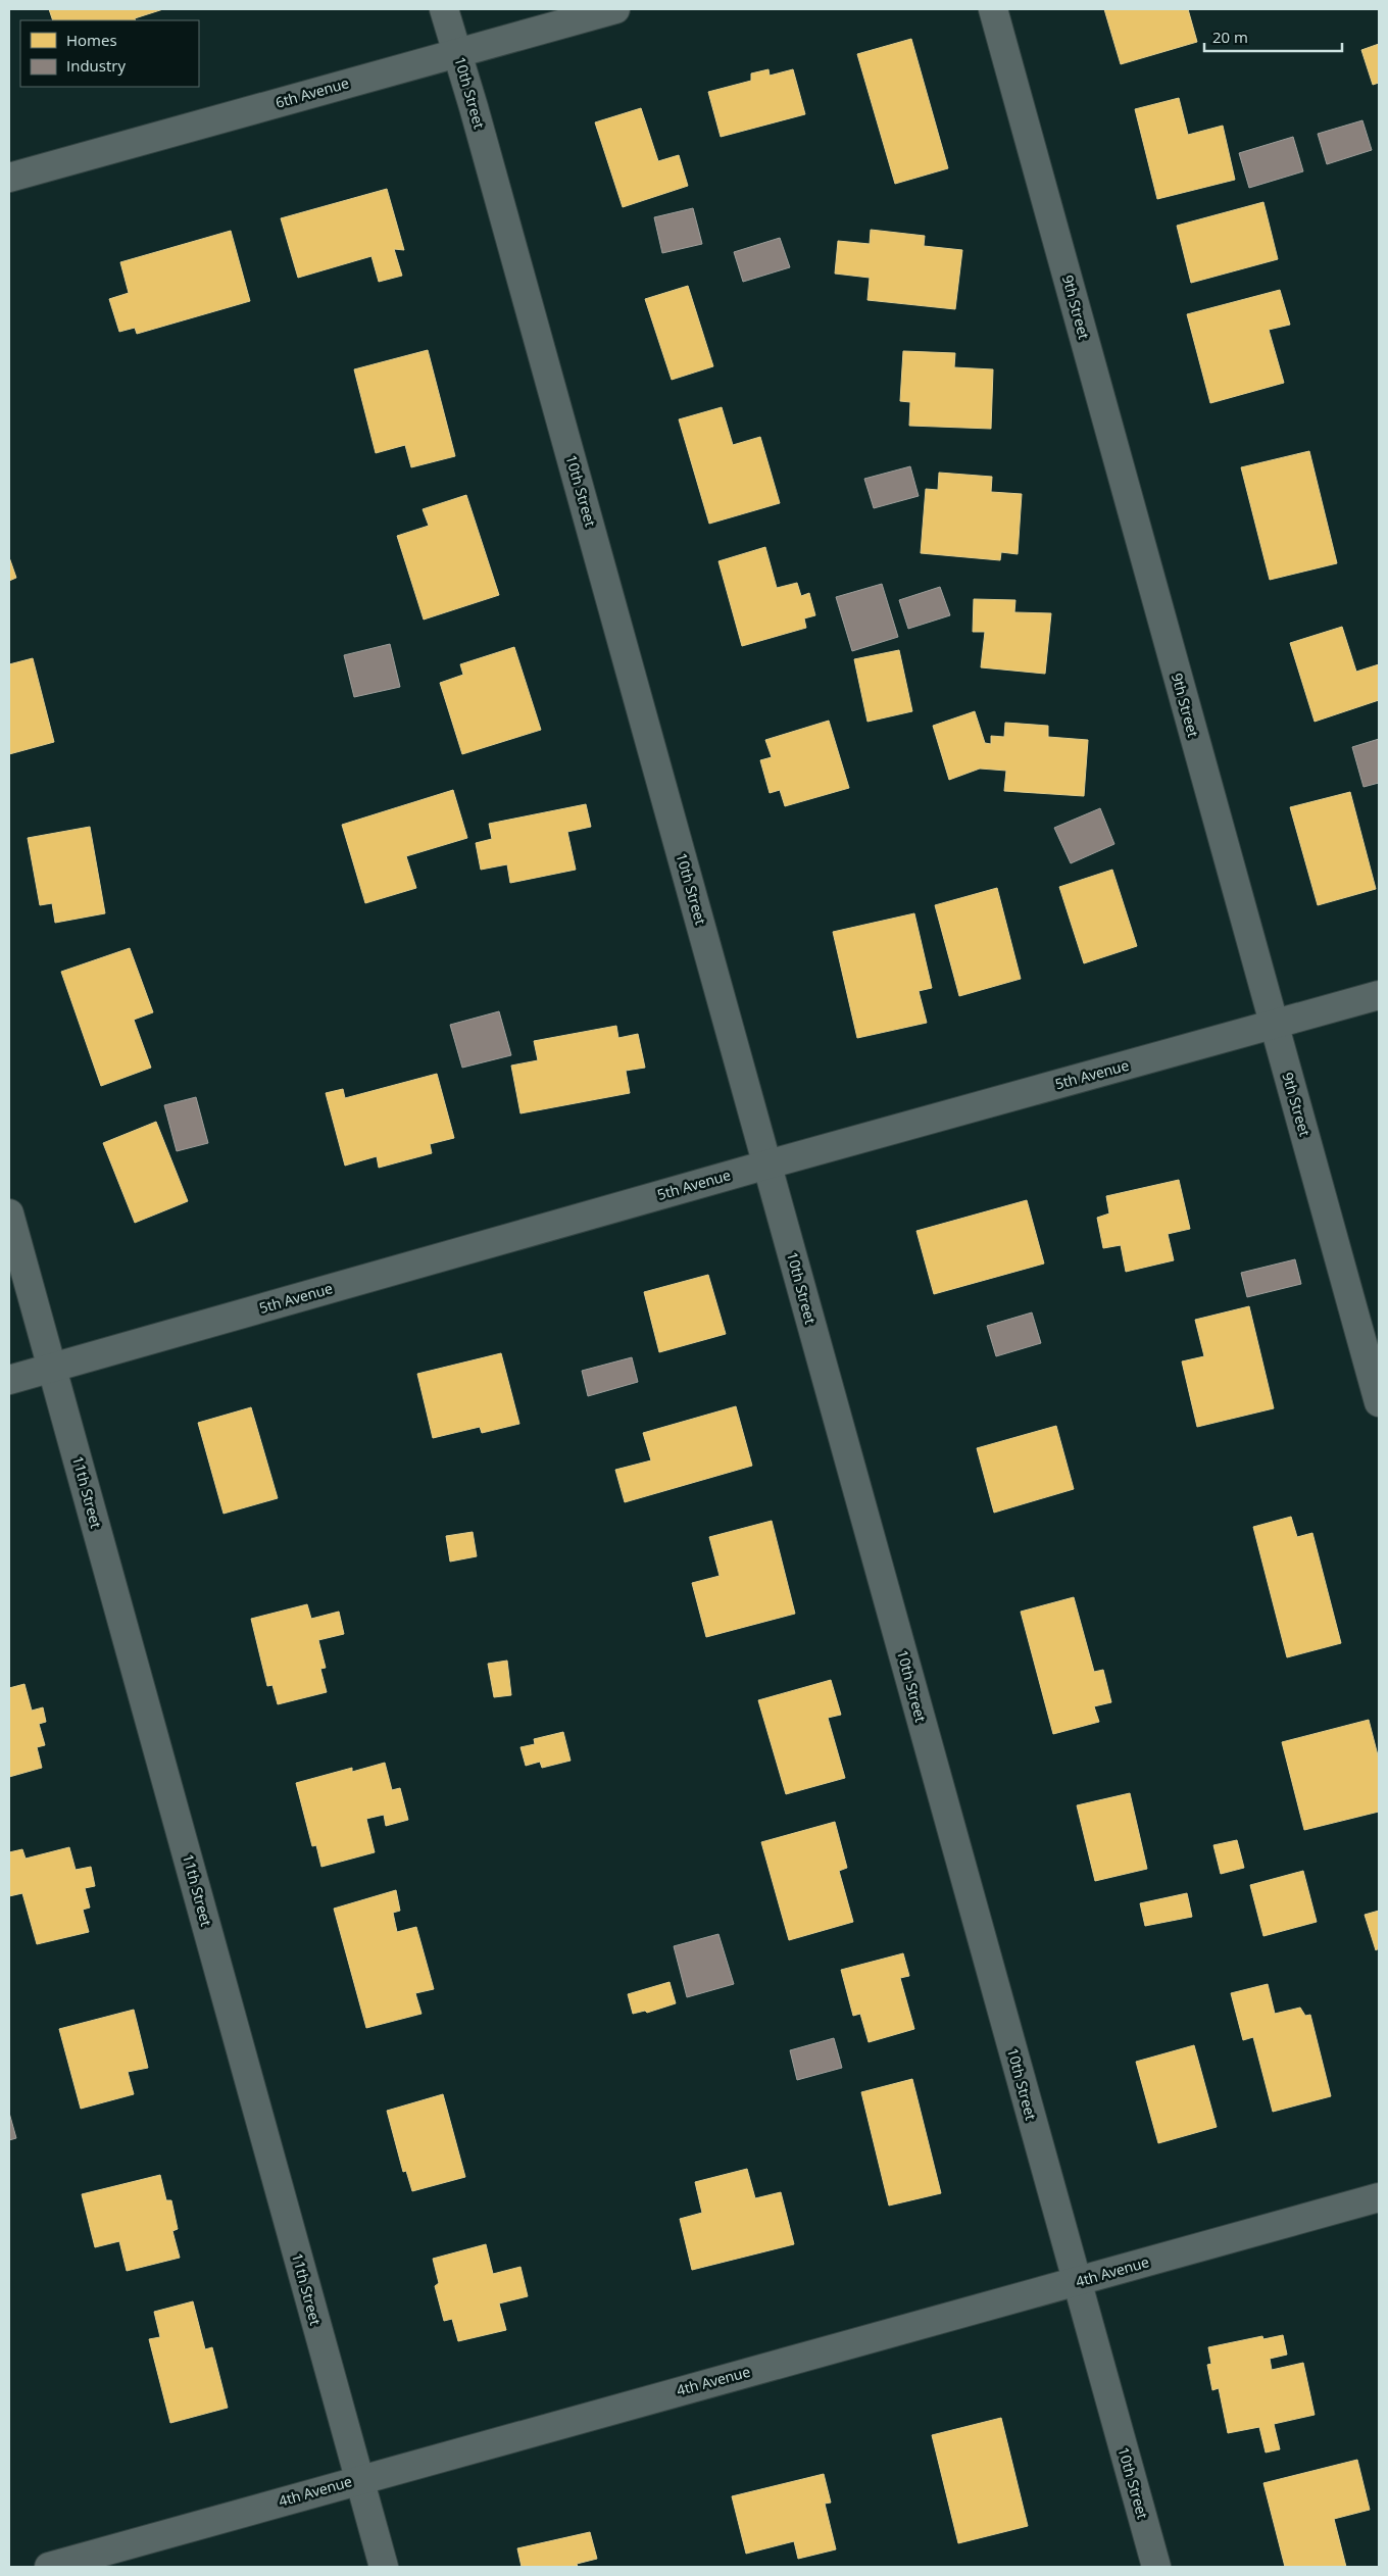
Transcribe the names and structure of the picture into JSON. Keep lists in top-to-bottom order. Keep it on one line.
{"streets":{"street":["6th Avenue","10th Street","9th Street","5th Avenue","11th Street","4th Avenue"]},"crossings":[["6th Avenue","10th Street"],["10th Street","5th Avenue"],["10th Street","4th Avenue"],["9th Street","5th Avenue"],["5th Avenue","11th Street"],["11th Street","4th Avenue"]],"legend":["Homes","Industry"],"scale_bar":"20 m"}
